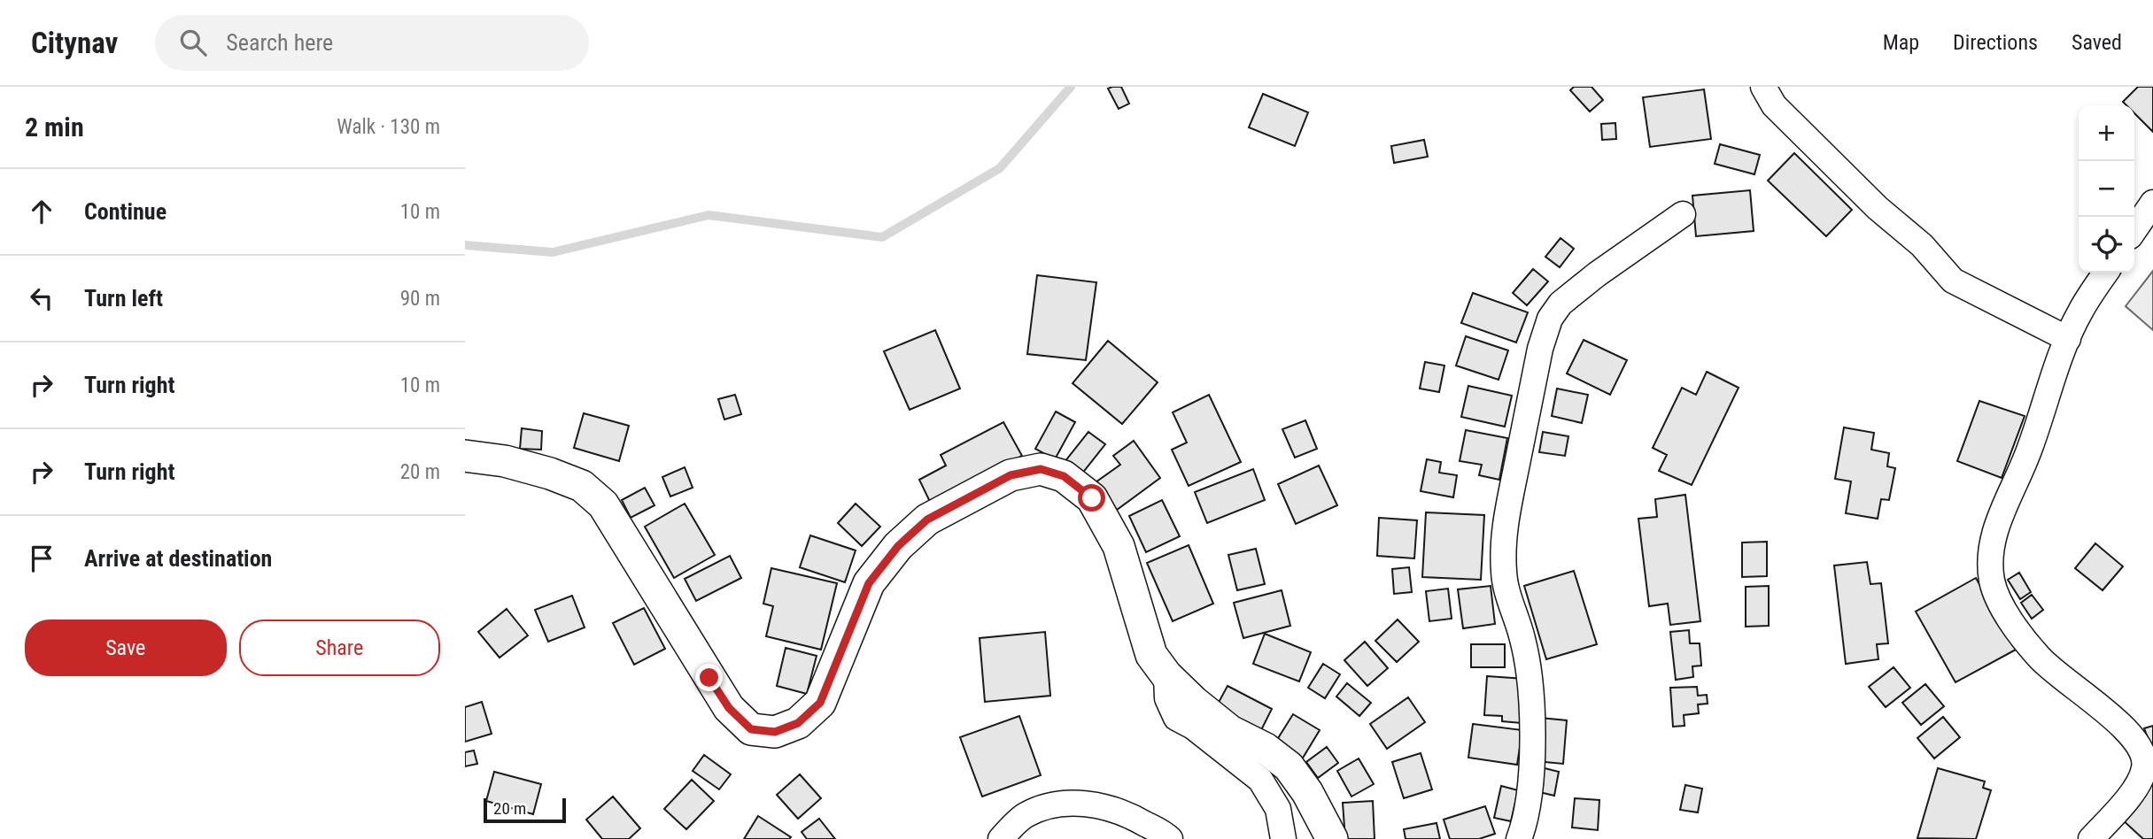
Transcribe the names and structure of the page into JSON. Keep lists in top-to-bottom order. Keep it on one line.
{"scale_bar":"20 m","page":{"header":"Citynav","search":"Search here","nav":["Map","Directions","Saved"],"heading":["2 min","Walk · 130 m"],"map_buttons":["+","−"],"list":[["Continue","10 m"],["Turn left","90 m"],["Turn right","10 m"],["Turn right","20 m"],"Arrive at destination"],"buttons":["Save","Share"],"scale":"20 m"}}
